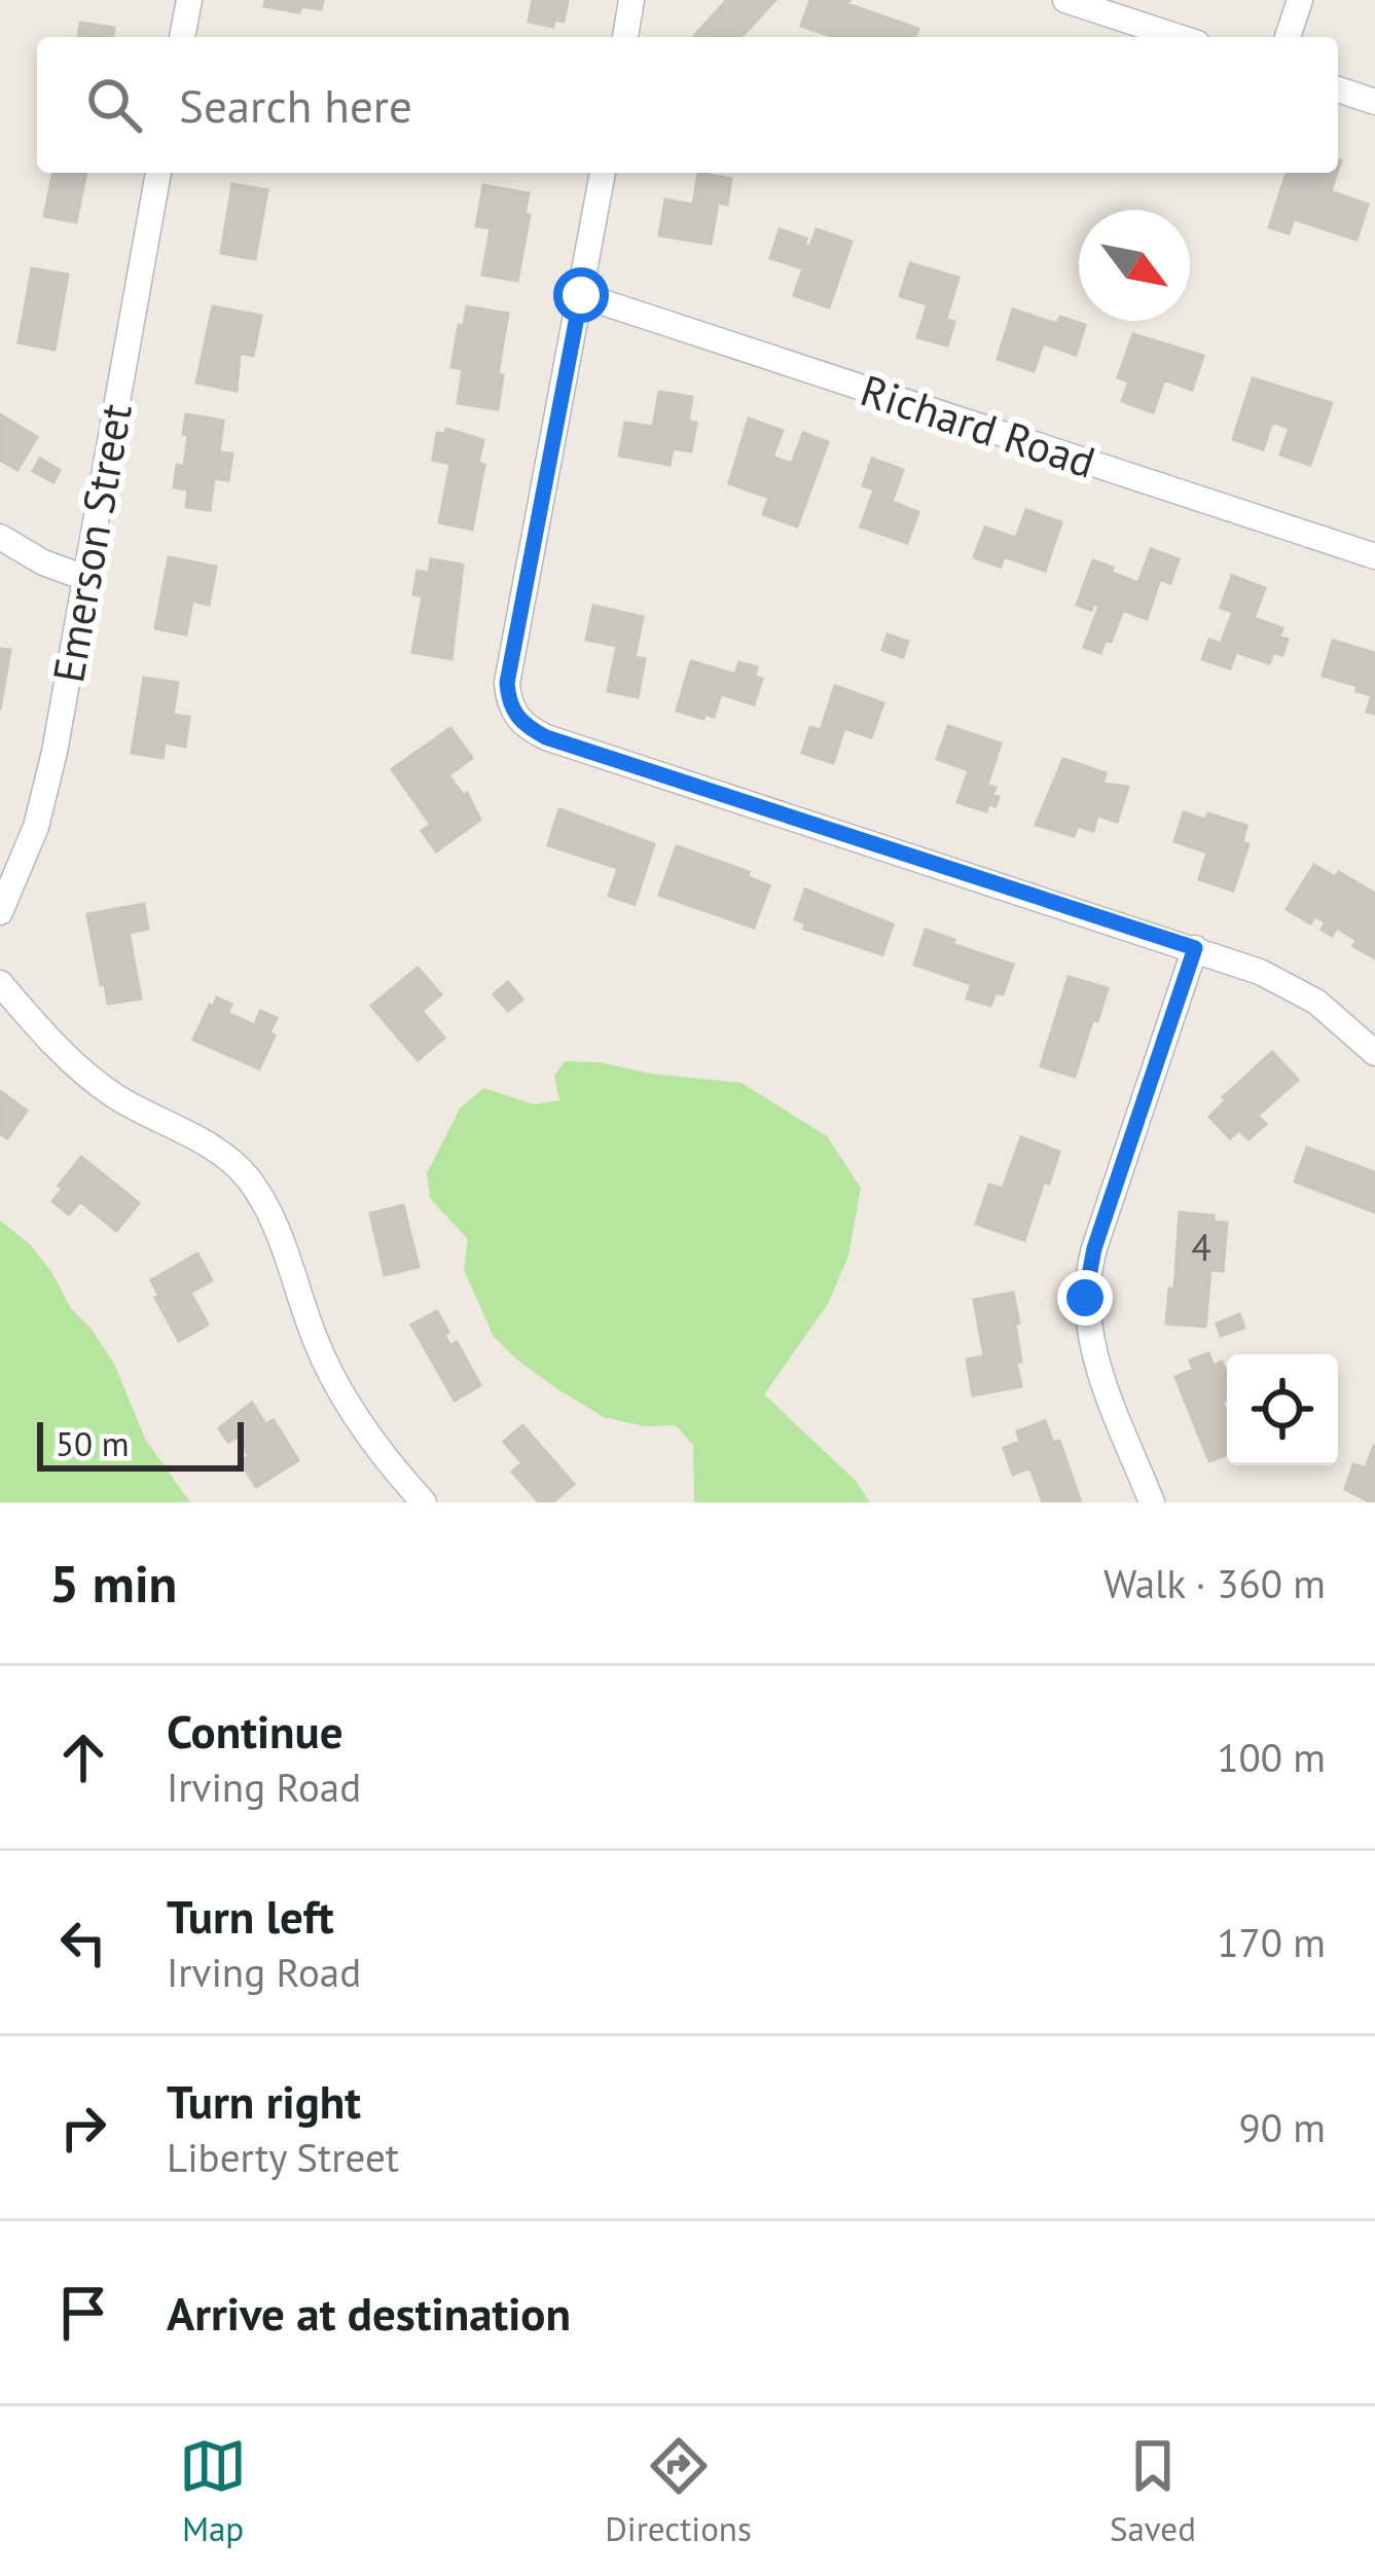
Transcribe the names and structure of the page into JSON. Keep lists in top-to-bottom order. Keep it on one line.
{"streets":{"street":["Richard Road","Emerson Street"]},"house_numbers":["4"],"scale_bar":"50 m","north":"bottom right","page":{"search":"Search here","scale":"50 m","heading":["5 min","Walk · 360 m"],"list":[["Continue","Irving Road","100 m"],["Turn left","Irving Road","170 m"],["Turn right","Liberty Street","90 m"],"Arrive at destination"],"nav":["Map","Directions","Saved"]}}
